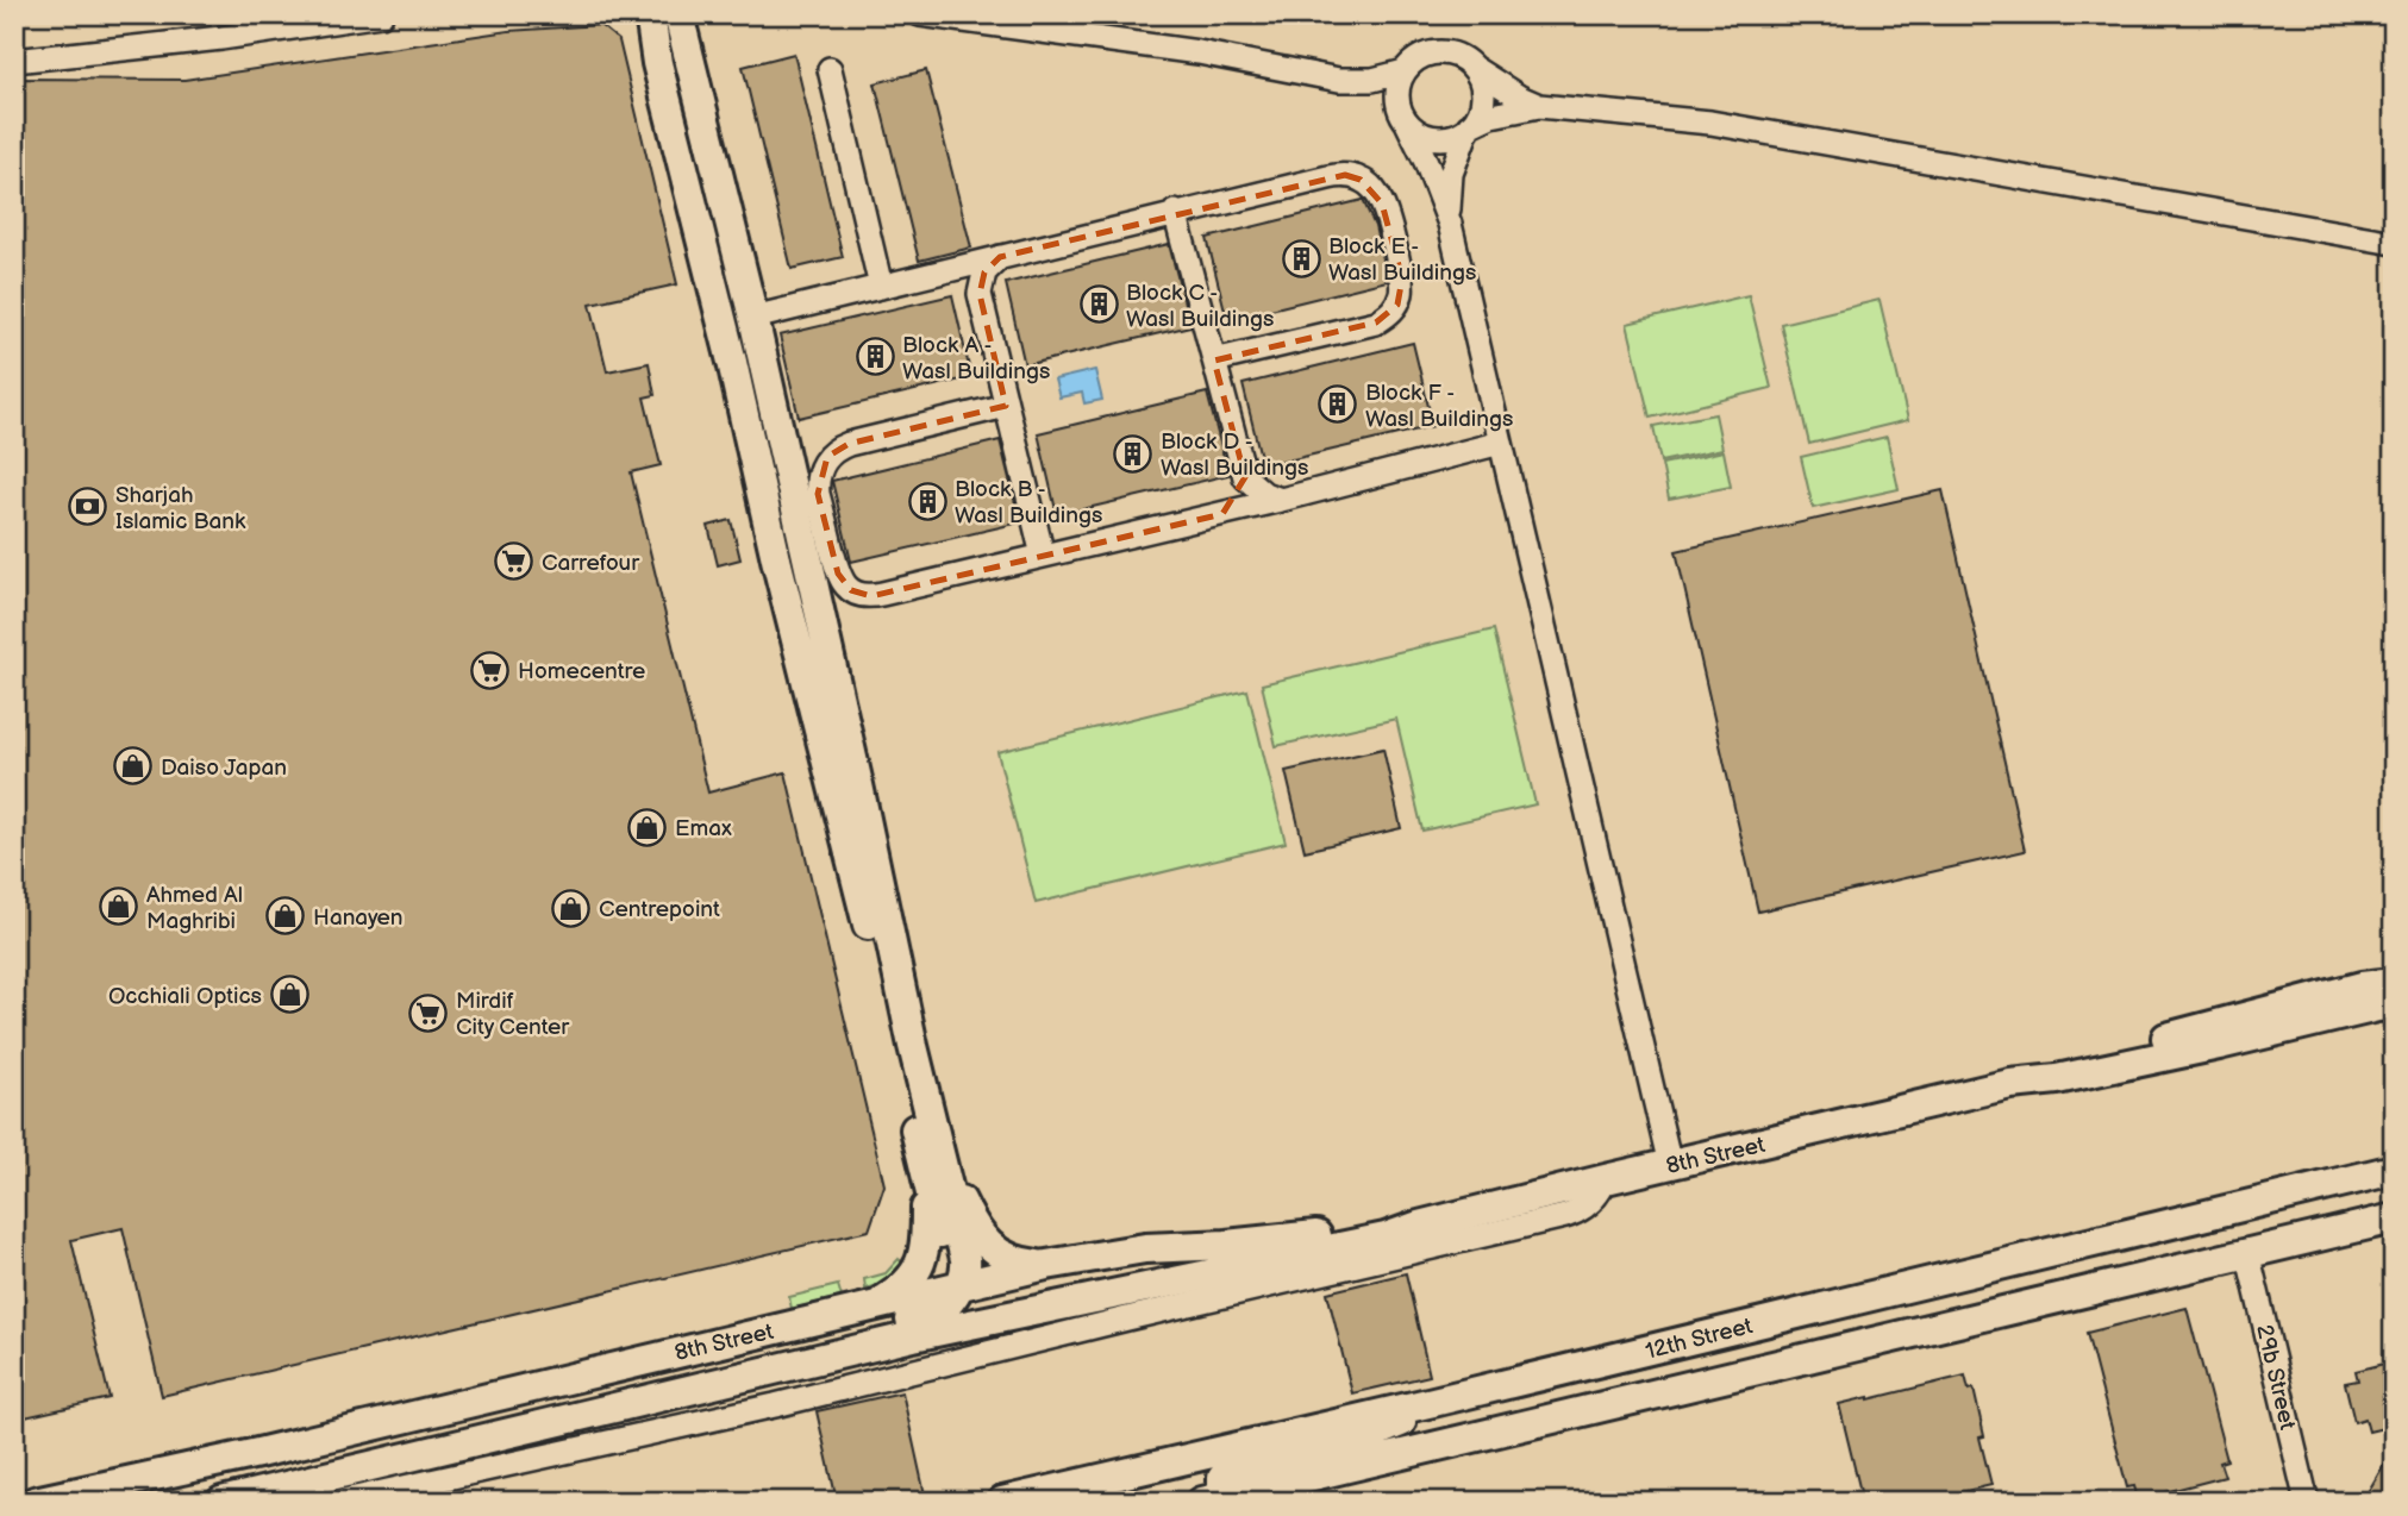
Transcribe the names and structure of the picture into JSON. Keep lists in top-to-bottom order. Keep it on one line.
{"streets":{"street":["8th Street","12th Street","29b Street"]},"crossings":[["12th Street","29b Street"]],"places":{"building":["Block E - Wasl Buildings","Block C - Wasl Buildings","Block A - Wasl Buildings","Block F - Wasl Buildings","Block D - Wasl Buildings","Block B - Wasl Buildings"],"bank":["Sharjah Islamic Bank"],"supermarket":["Carrefour","Homecentre","Mirdif City Center"],"shop":["Daiso Japan","Emax","Ahmed Al Maghribi","Centrepoint","Hanayen","Occhiali Optics"]}}
